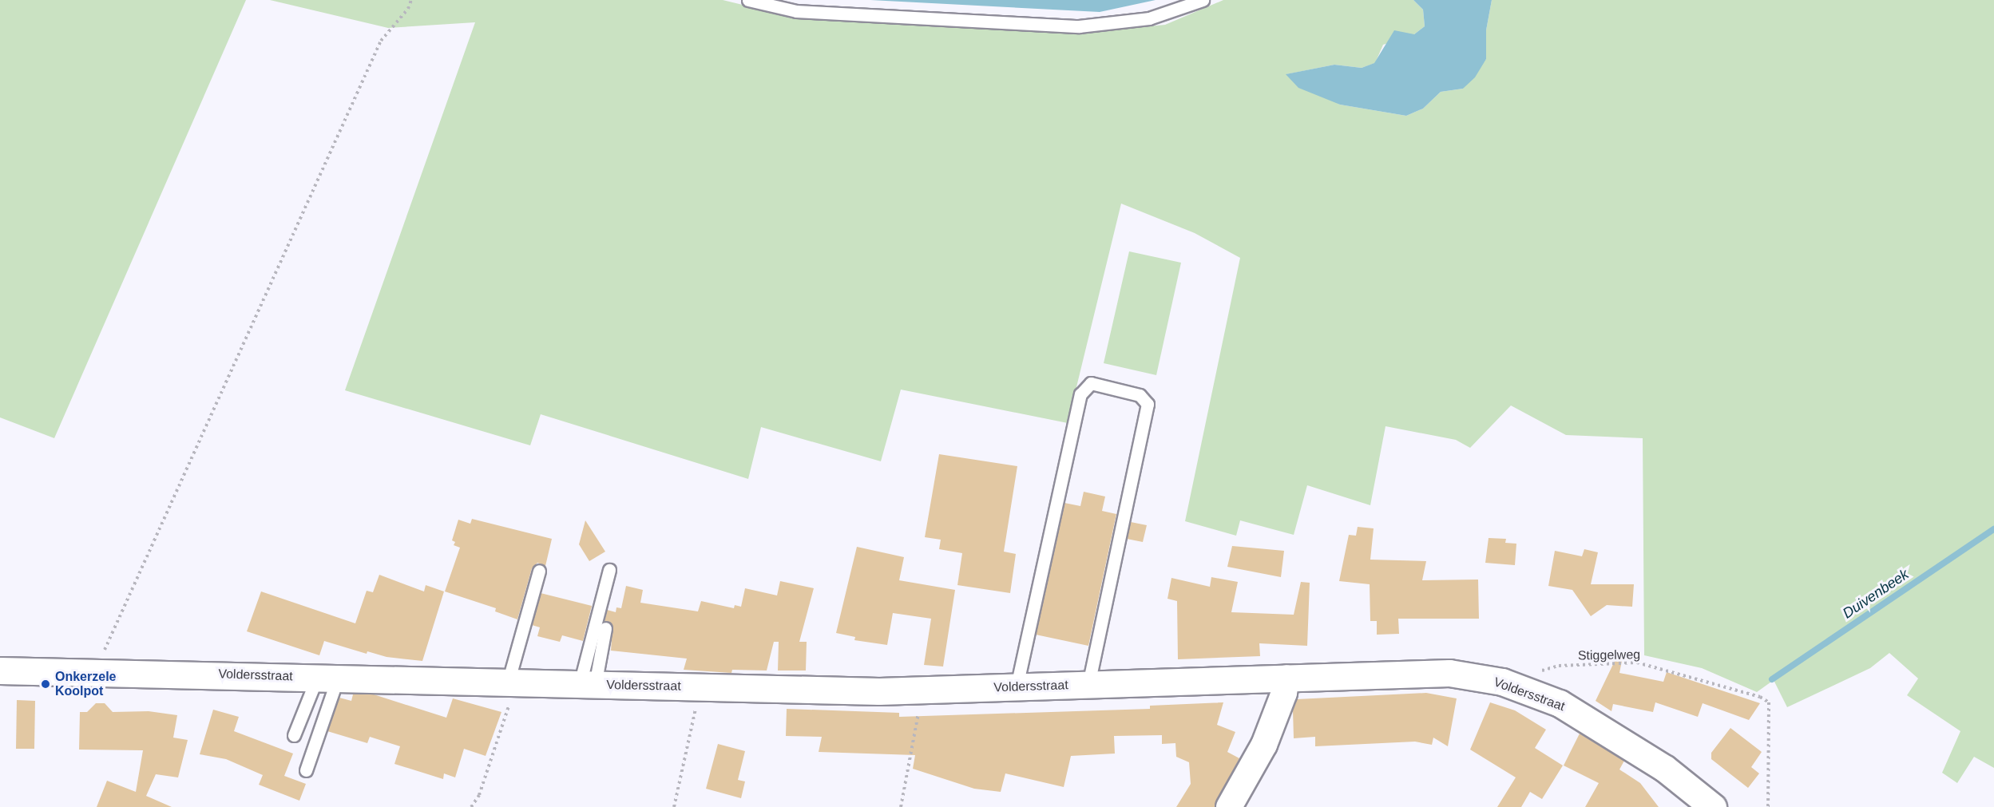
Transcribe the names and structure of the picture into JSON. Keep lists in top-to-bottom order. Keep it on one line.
{"streets":{"street":["Voldersstraat"],"path":["Stiggelweg"]},"crossings":[["Stiggelweg","Voldersstraat"]],"water":["Duivenbeek"],"places":["Onkerzele Koolpot"]}
